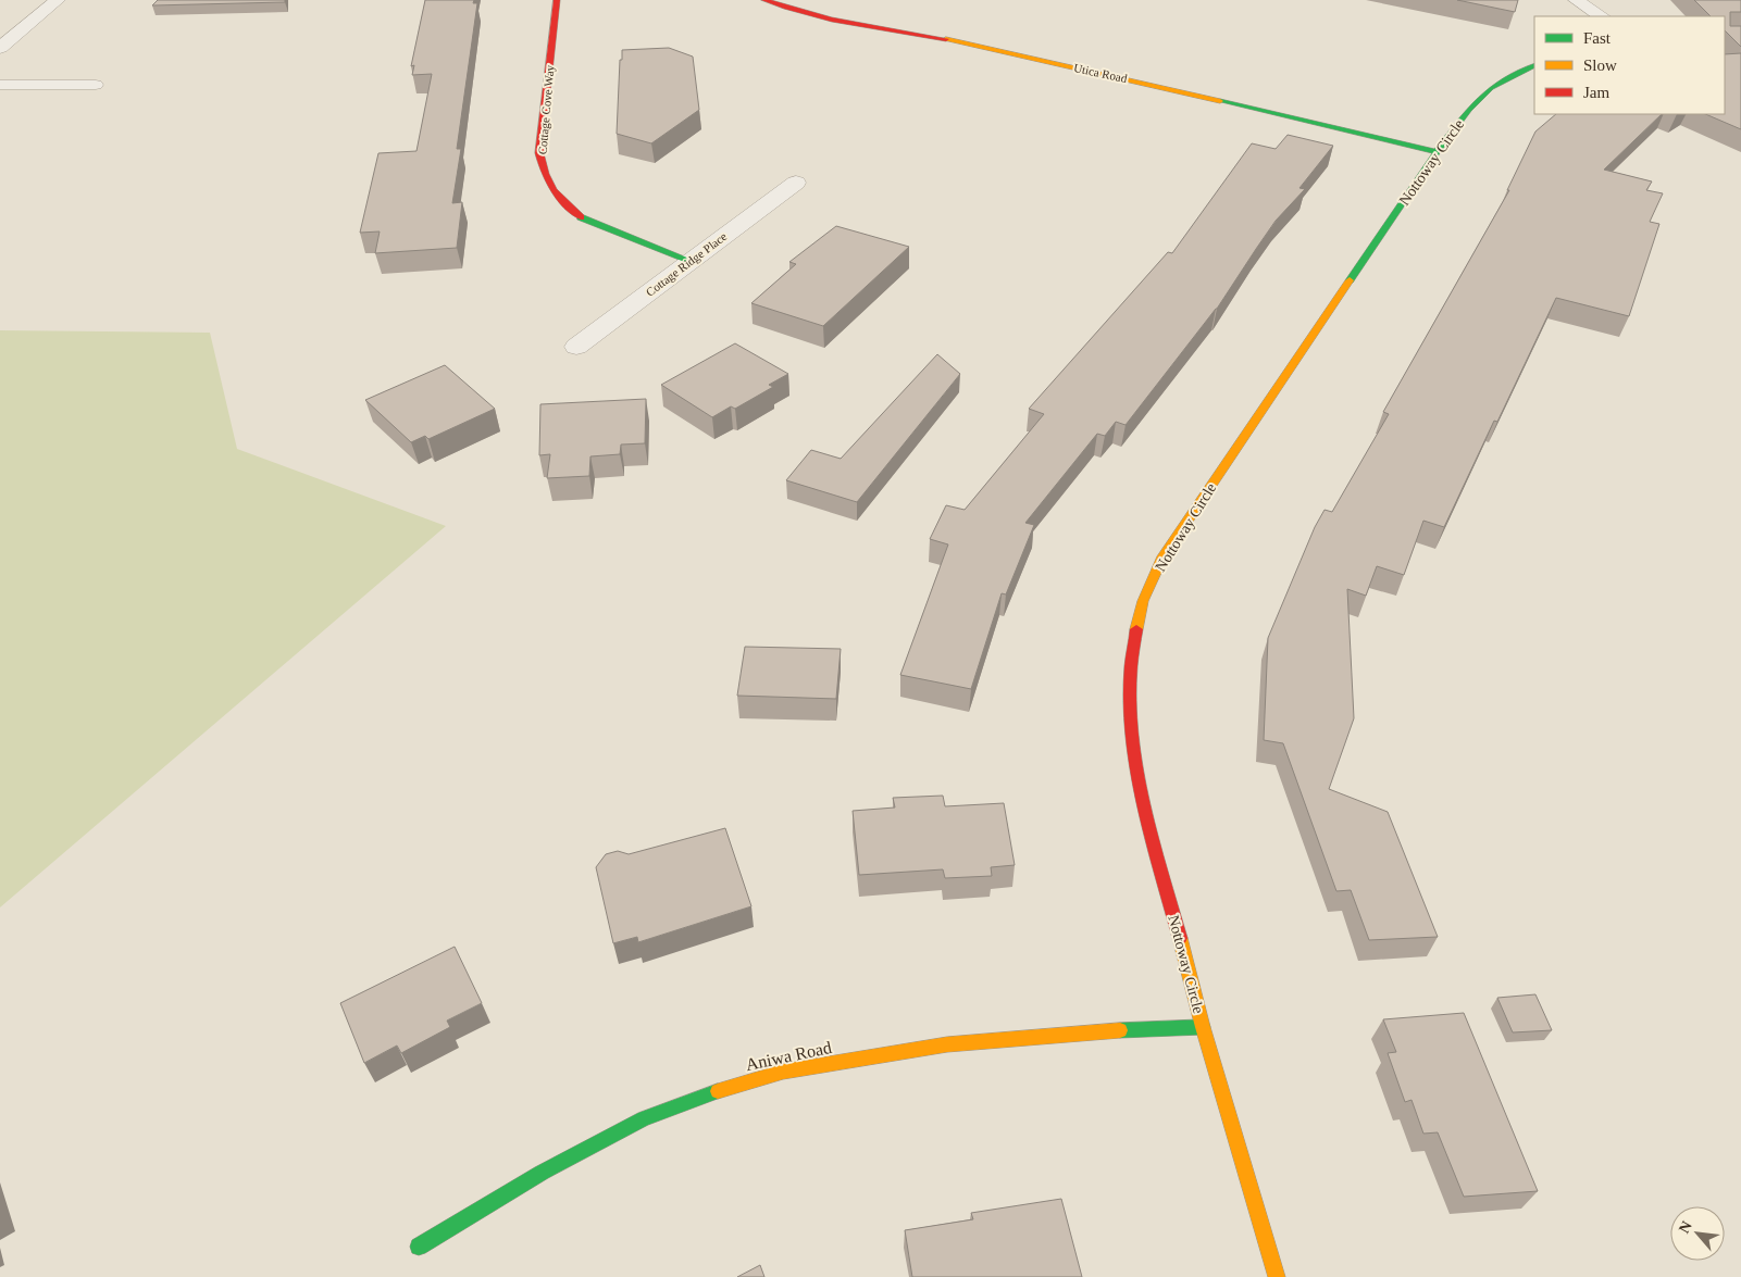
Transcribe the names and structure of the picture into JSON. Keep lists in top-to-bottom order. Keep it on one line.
{"streets":{"street":["Utica Road","Cottage Cove Way","Nottoway Circle","Cottage Ridge Place","Aniwa Road"]},"crossings":[["Utica Road","Nottoway Circle"],["Cottage Cove Way","Cottage Ridge Place"],["Nottoway Circle","Aniwa Road"]],"legend":["Fast","Slow","Jam"],"north":"top left"}
